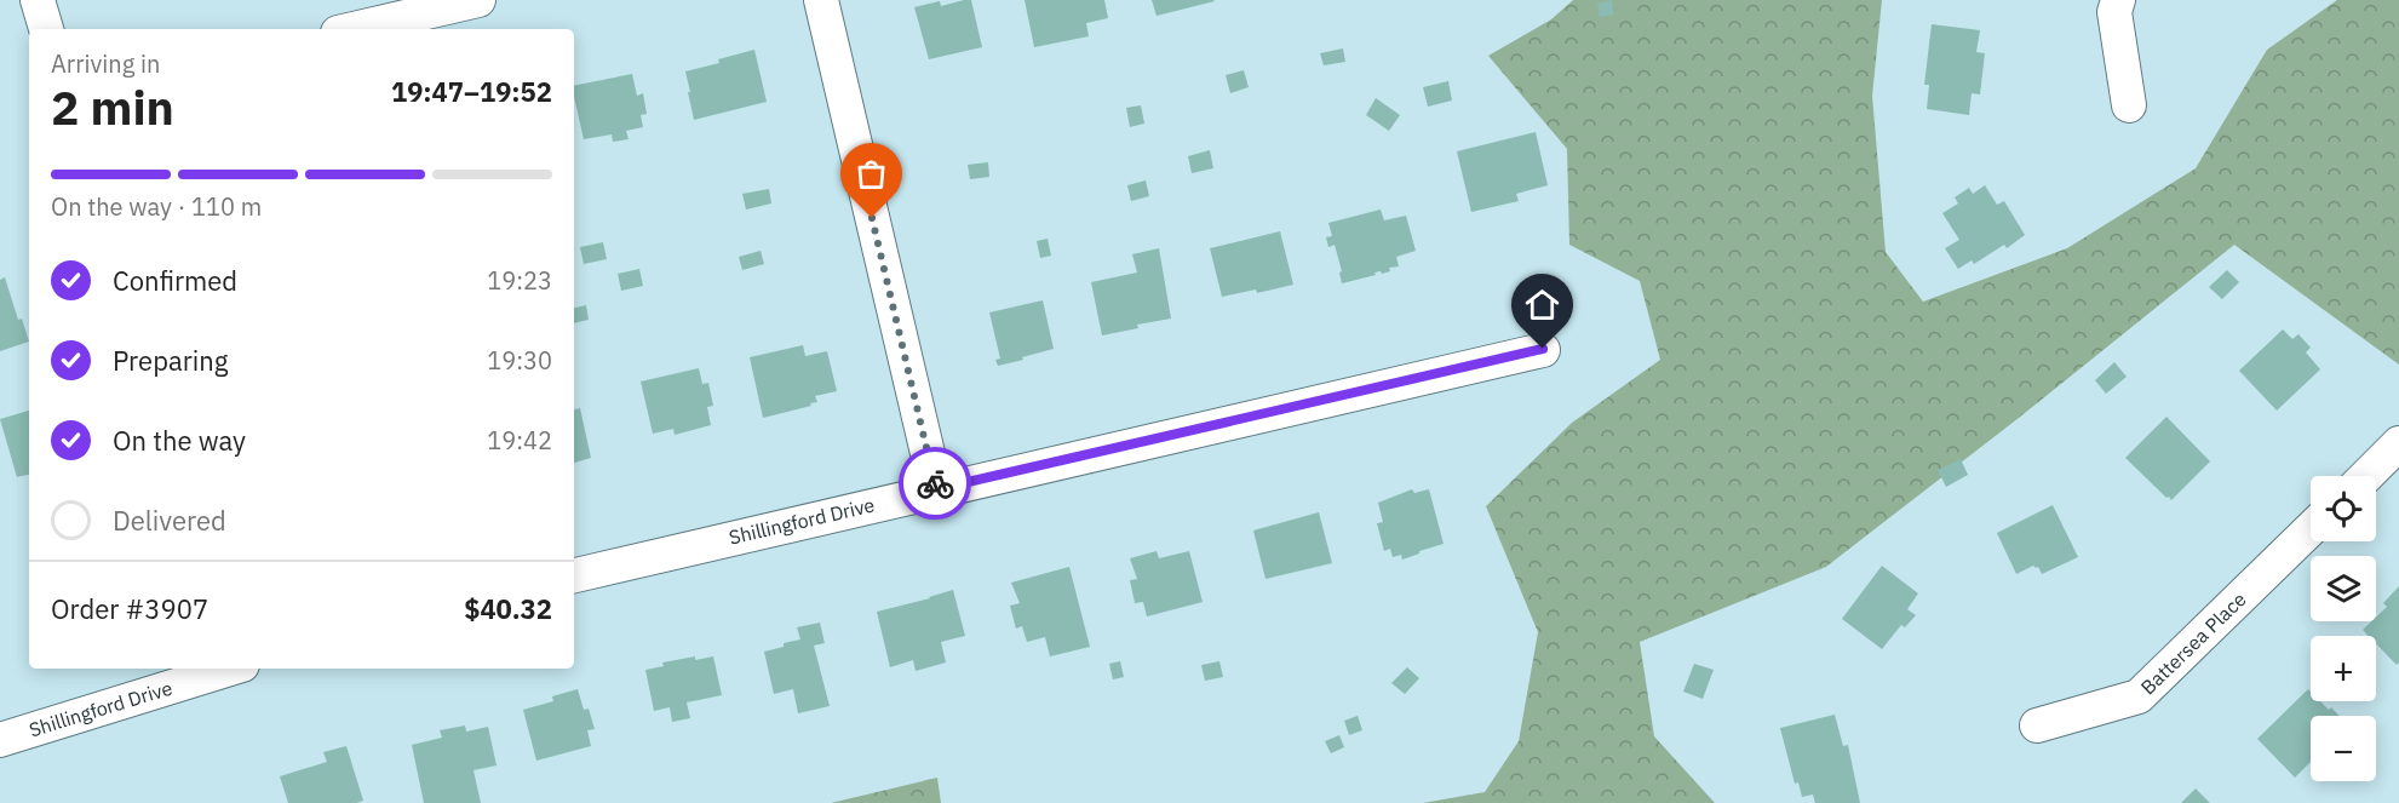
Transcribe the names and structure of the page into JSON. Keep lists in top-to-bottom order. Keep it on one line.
{"streets":{"street":["Shillingford Drive","Battersea Place"]},"page":{"heading":["2 min","Arriving in","19:47–19:52"],"panel":["Order #3907","$40.32"],"bar":"On the way · 110 m","list":[["Confirmed","19:23"],["Preparing","19:30"],["On the way","19:42"],"Delivered"],"map_buttons":["+","−"]}}
